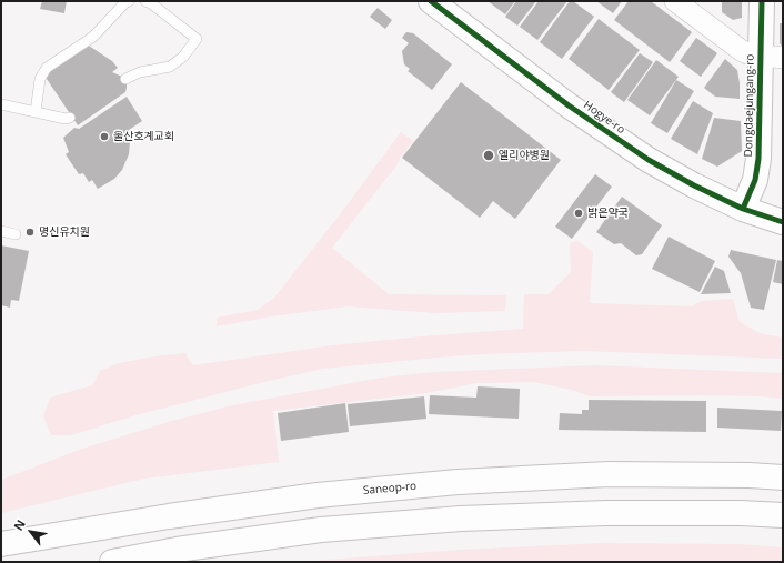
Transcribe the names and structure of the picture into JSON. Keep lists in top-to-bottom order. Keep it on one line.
{"streets":{"main road":["Dongdaejungang-ro","Hogye-ro","Saneop-ro"]},"crossings":[["Dongdaejungang-ro","Hogye-ro"]],"places":["울산호계교회","엘리야병원","밝은약국","명신유치원"],"north":"top left"}
